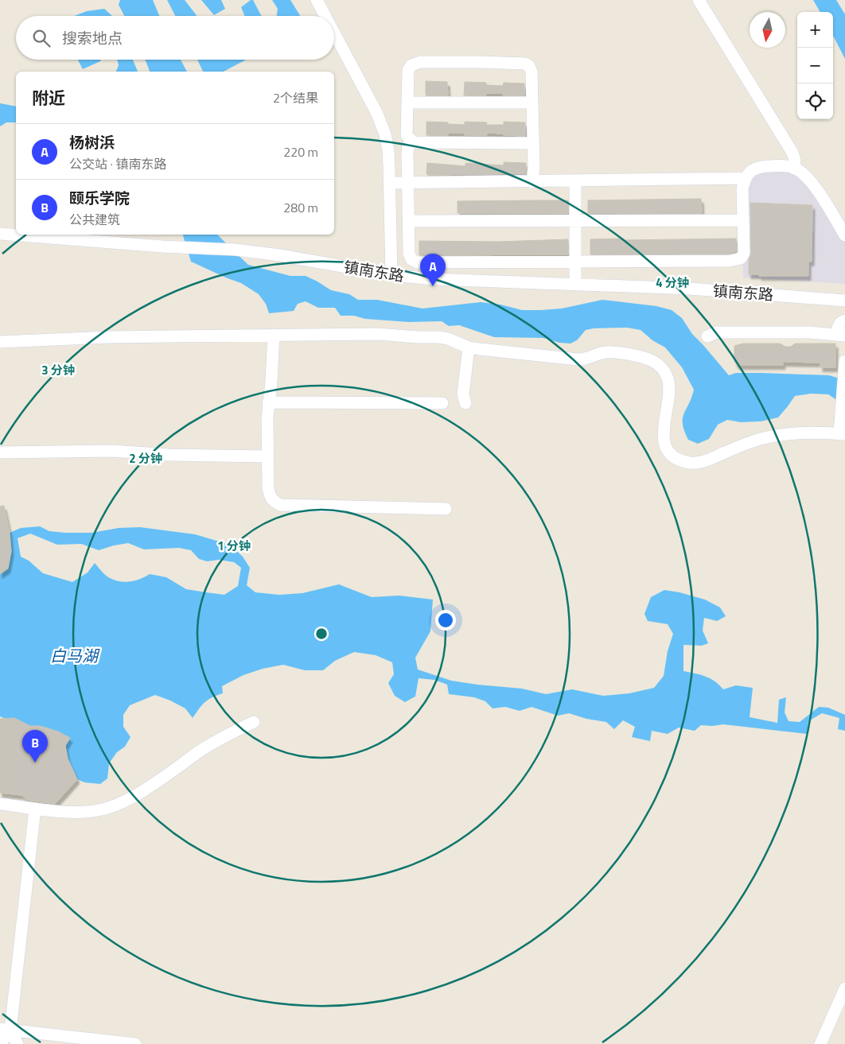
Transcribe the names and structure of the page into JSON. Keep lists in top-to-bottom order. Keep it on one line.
{"streets":{"street":["镇南东路"]},"water":["白马湖"],"north":"bottom","page":{"map_buttons":["+","−"],"search":"搜索地点","heading":["附近","2个结果"],"list":[{"mark":"A","name":"杨树浜","note":"公交站 · 镇南东路","value":"220 m"},{"mark":"B","name":"颐乐学院","note":"公共建筑","value":"280 m"}],"pins":["A","B"]},"rings":["4 分钟","3 分钟","2 分钟","1 分钟"]}
